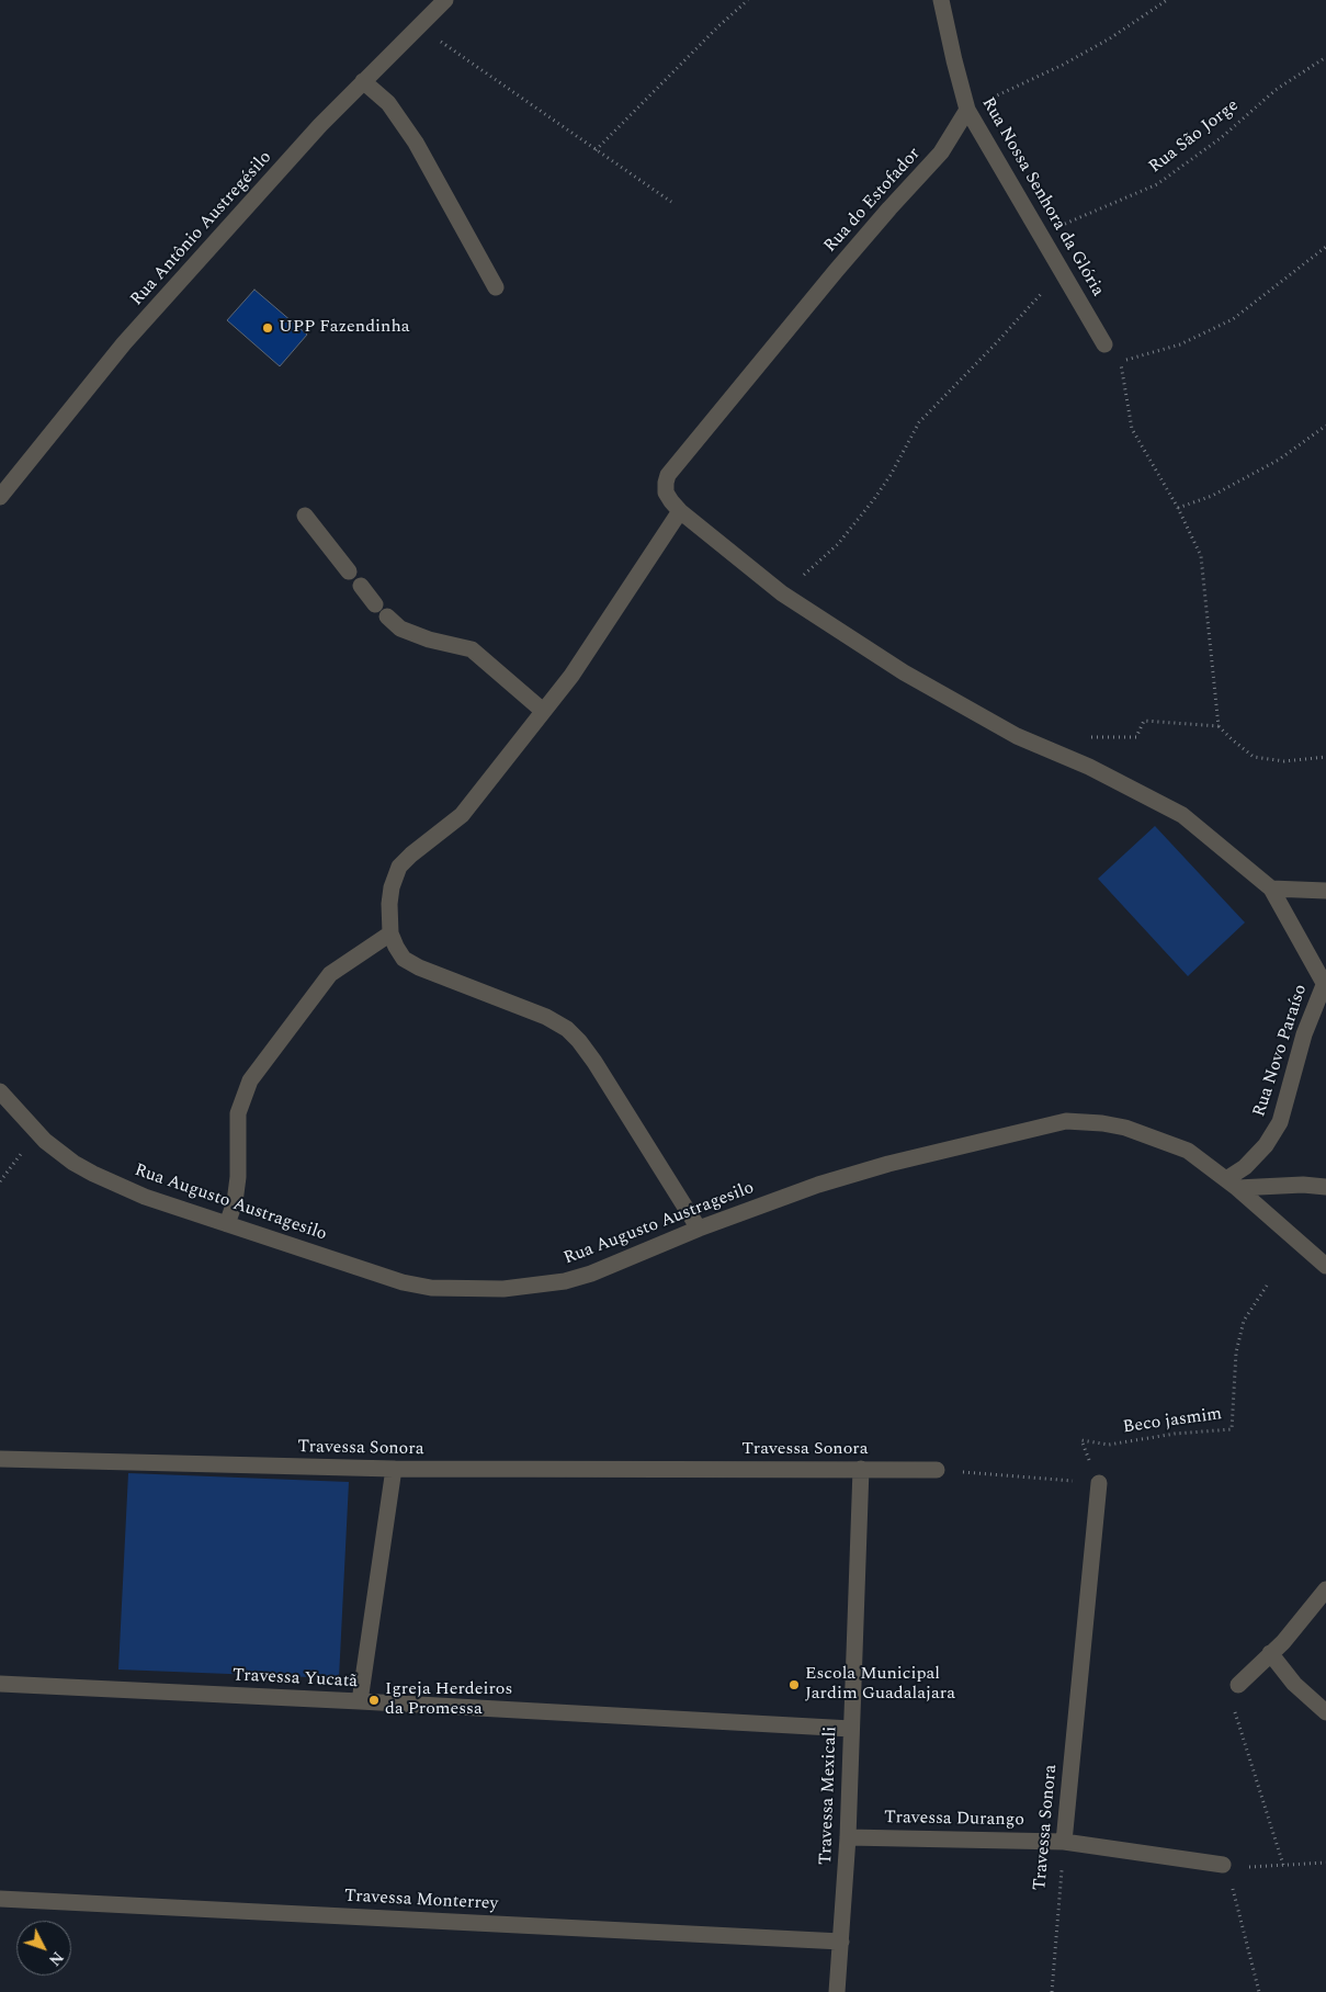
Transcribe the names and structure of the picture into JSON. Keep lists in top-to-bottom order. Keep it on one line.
{"streets":{"street":["Rua Nossa Senhora da Glória","Rua do Estofador","Rua Antônio Austregésilo","Rua Novo Paraíso","Rua Augusto Austragesilo","Travessa Sonora","Travessa Yucatã","Travessa Mexicali","Travessa Durango","Travessa Monterrey"],"path":["Rua São Jorge","Beco jasmim"]},"crossings":[["Rua São Jorge","Rua Nossa Senhora da Glória"],["Rua Nossa Senhora da Glória","Rua do Estofador"],["Rua Novo Paraíso","Rua Augusto Austragesilo"],["Beco jasmim","Travessa Sonora"],["Travessa Sonora","Travessa Mexicali"],["Travessa Sonora","Travessa Durango"],["Travessa Yucatã","Travessa Mexicali"],["Travessa Mexicali","Travessa Durango"],["Travessa Mexicali","Travessa Monterrey"]],"places":["UPP Fazendinha","Escola Municipal Jardim Guadalajara","Igreja Herdeiros da Promessa"],"north":"bottom right"}
